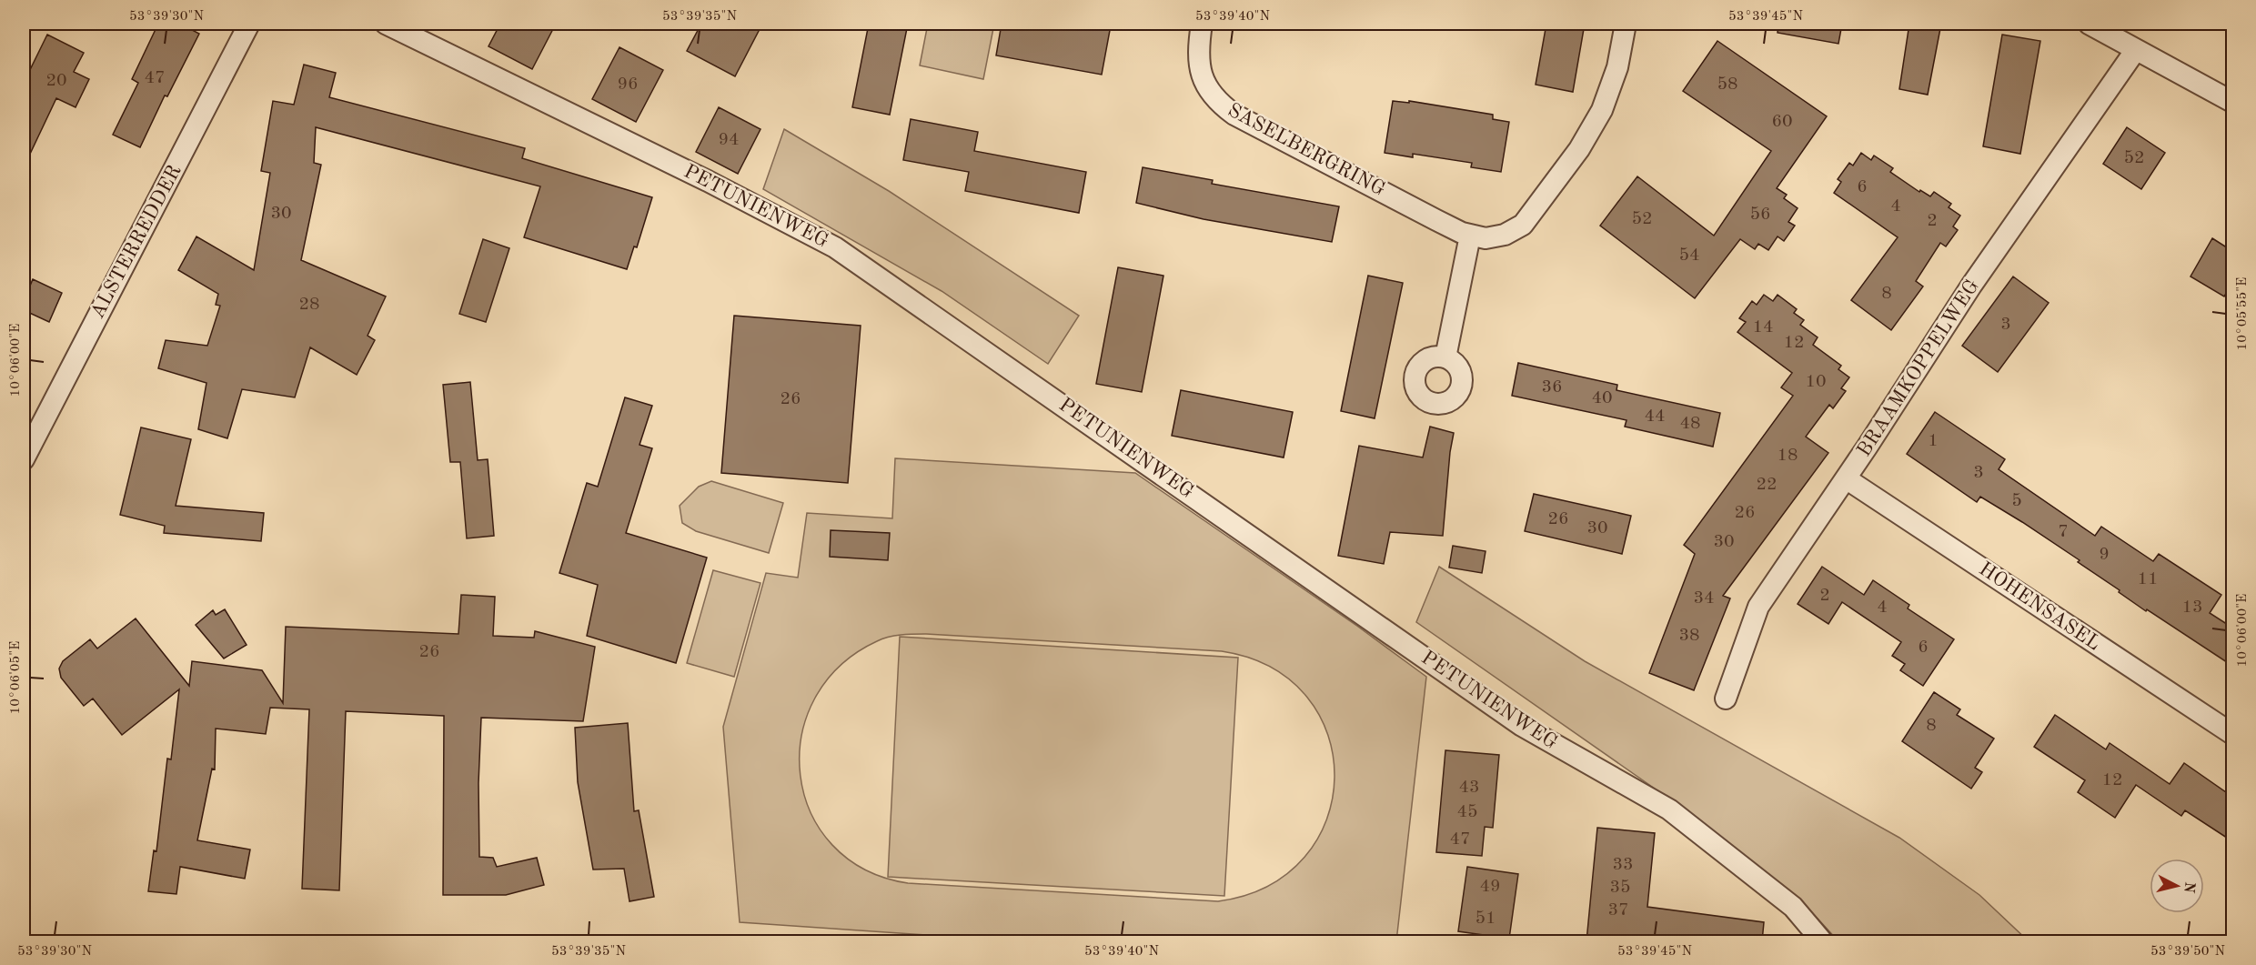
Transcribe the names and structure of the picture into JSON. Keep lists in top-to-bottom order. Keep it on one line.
{"streets":{"street":["SASELBERGRING","PETUNIENWEG","ALSTERREDDER","BRAAMKOPPELWEG","HOHENSASEL"]},"crossings":[["BRAAMKOPPELWEG","HOHENSASEL"]],"house_numbers":["47","20","96","58","60","94","52","6","4","30","56","52","2","54","8","28","3","14","12","10","36","40","26","44","48","1","18","3","22","5","26","26","30","7","30","9","11","2","34","4","13","38","6","26","8","12","43","45","47","33","49","35","37","51"],"north":"right","coordinates":["53°39'30\"N","53°39'35\"N","53°39'40\"N","53°39'45\"N","10°05'55\"E","10°06'00\"E","10°06'05\"E","53°39'50\"N"]}
